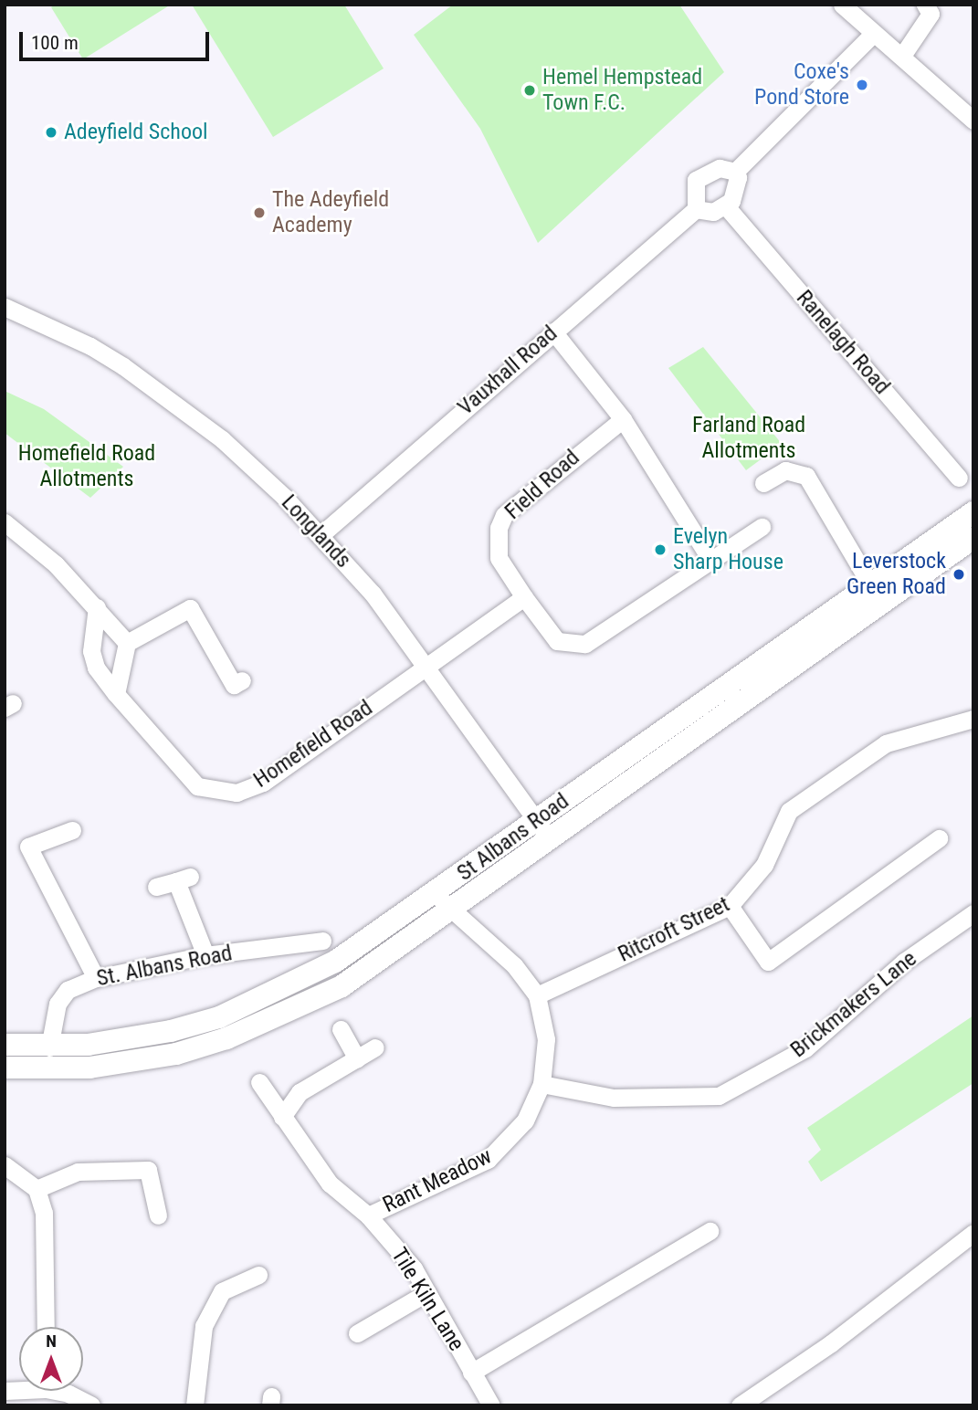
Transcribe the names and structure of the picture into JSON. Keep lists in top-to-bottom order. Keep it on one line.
{"streets":{"main road":["St Albans Road"],"street":["Ranelagh Road","Vauxhall Road","Field Road","Longlands","Homefield Road","Ritcroft Street","St. Albans Road","Brickmakers Lane","Rant Meadow","Tile Kiln Lane"]},"crossings":[["Ranelagh Road","Vauxhall Road"],["Vauxhall Road","Longlands"],["Longlands","Homefield Road"],["Longlands","St Albans Road"],["St Albans Road","St. Albans Road"],["St Albans Road","Rant Meadow"],["Ritcroft Street","Rant Meadow"],["Brickmakers Lane","Rant Meadow"],["Rant Meadow","Tile Kiln Lane"]],"parks":["Farland Road Allotments","Homefield Road Allotments"],"places":["Coxe's Pond Store","Hemel Hempstead Town F.C.","Adeyfield School","The Adeyfield Academy","Evelyn Sharp House","Leverstock Green Road"],"scale_bar":"100 m","north":"top"}
